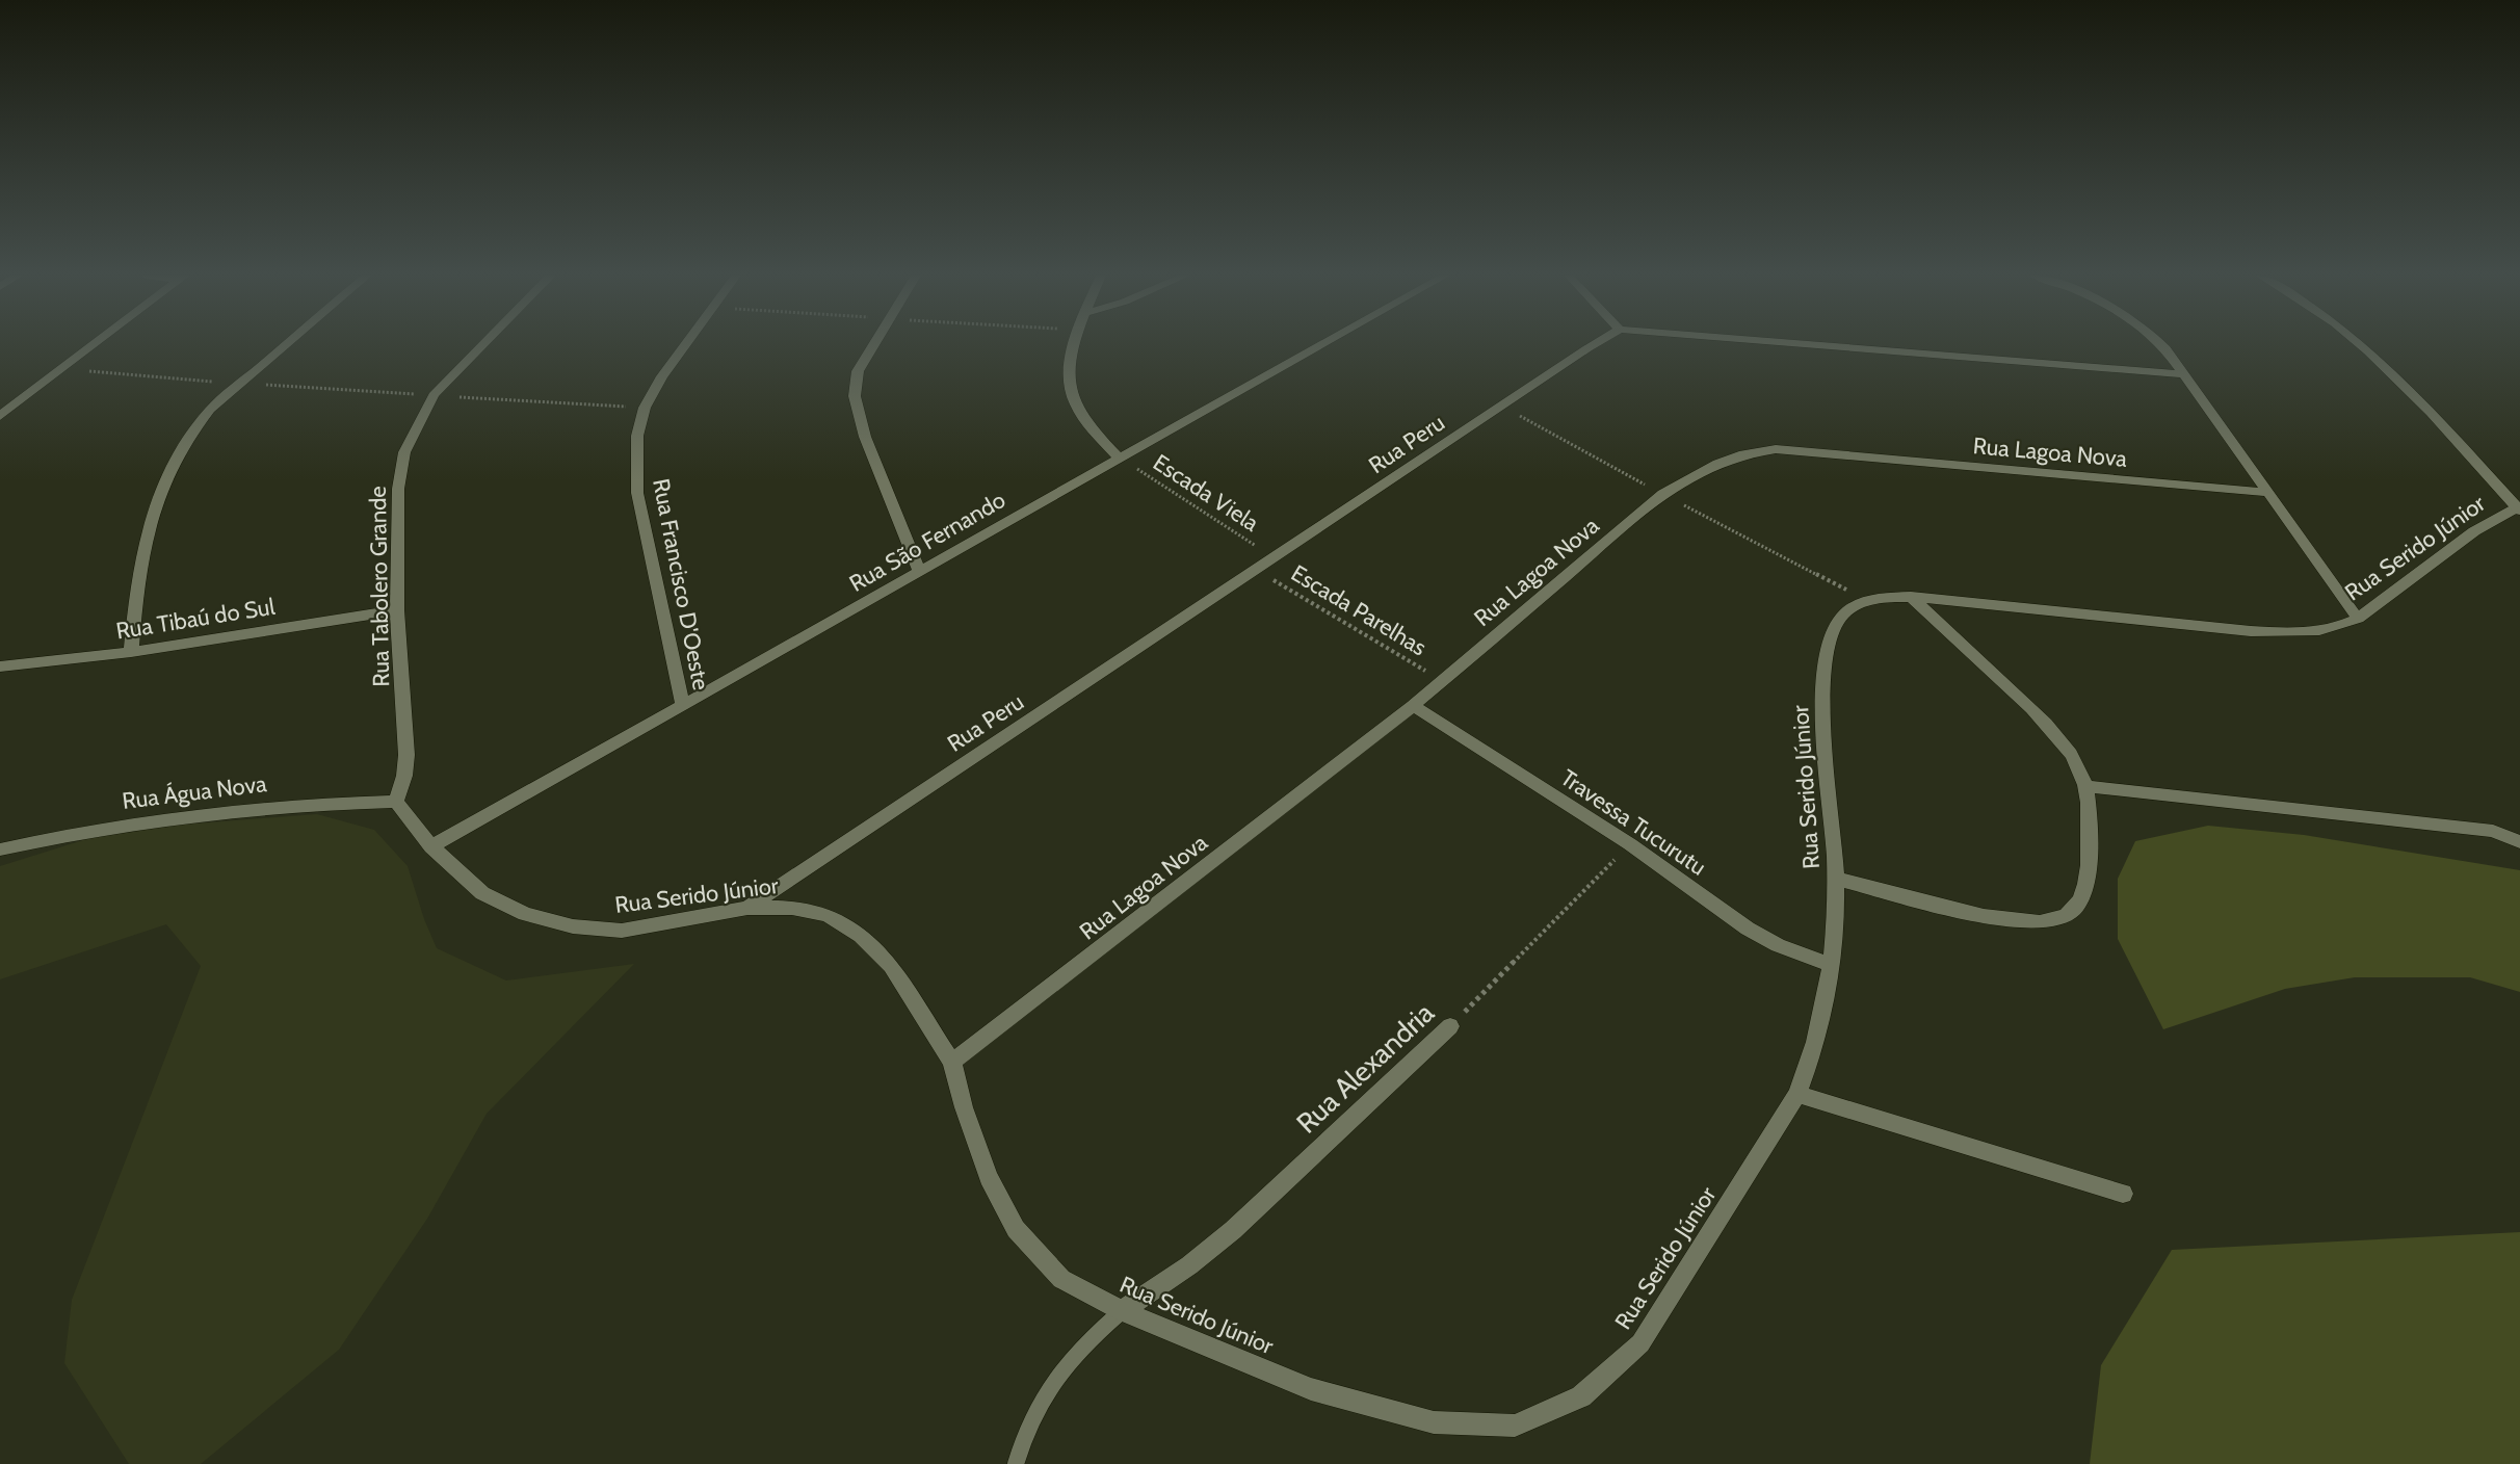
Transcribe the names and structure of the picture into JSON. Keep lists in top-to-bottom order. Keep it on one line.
{"streets":{"street":["Rua Peru","Rua Lagoa Nova","Rua São Fernando","Rua Serido Júnior","Rua Francisco D'Oeste","Rua Tabolero Grande","Rua Tibaú do Sul","Rua Água Nova","Travessa Tucurutu","Rua Alexandria"],"path":["Escada Viela","Escada Parelhas"]},"crossings":[["Rua Peru","Escada Viela"],["Rua Peru","Rua Serido Júnior"],["Rua Peru","Escada Parelhas"],["Rua Lagoa Nova","Rua Serido Júnior"],["Rua Lagoa Nova","Escada Parelhas"],["Rua Lagoa Nova","Travessa Tucurutu"],["Escada Viela","Rua São Fernando"],["Rua São Fernando","Rua Serido Júnior"],["Rua São Fernando","Rua Francisco D'Oeste"],["Rua Serido Júnior","Rua Tabolero Grande"],["Rua Serido Júnior","Rua Água Nova"],["Rua Serido Júnior","Travessa Tucurutu"],["Rua Serido Júnior","Rua Alexandria"],["Rua Tabolero Grande","Rua Tibaú do Sul"],["Rua Tabolero Grande","Rua Água Nova"],["Travessa Tucurutu","Rua Alexandria"]]}
